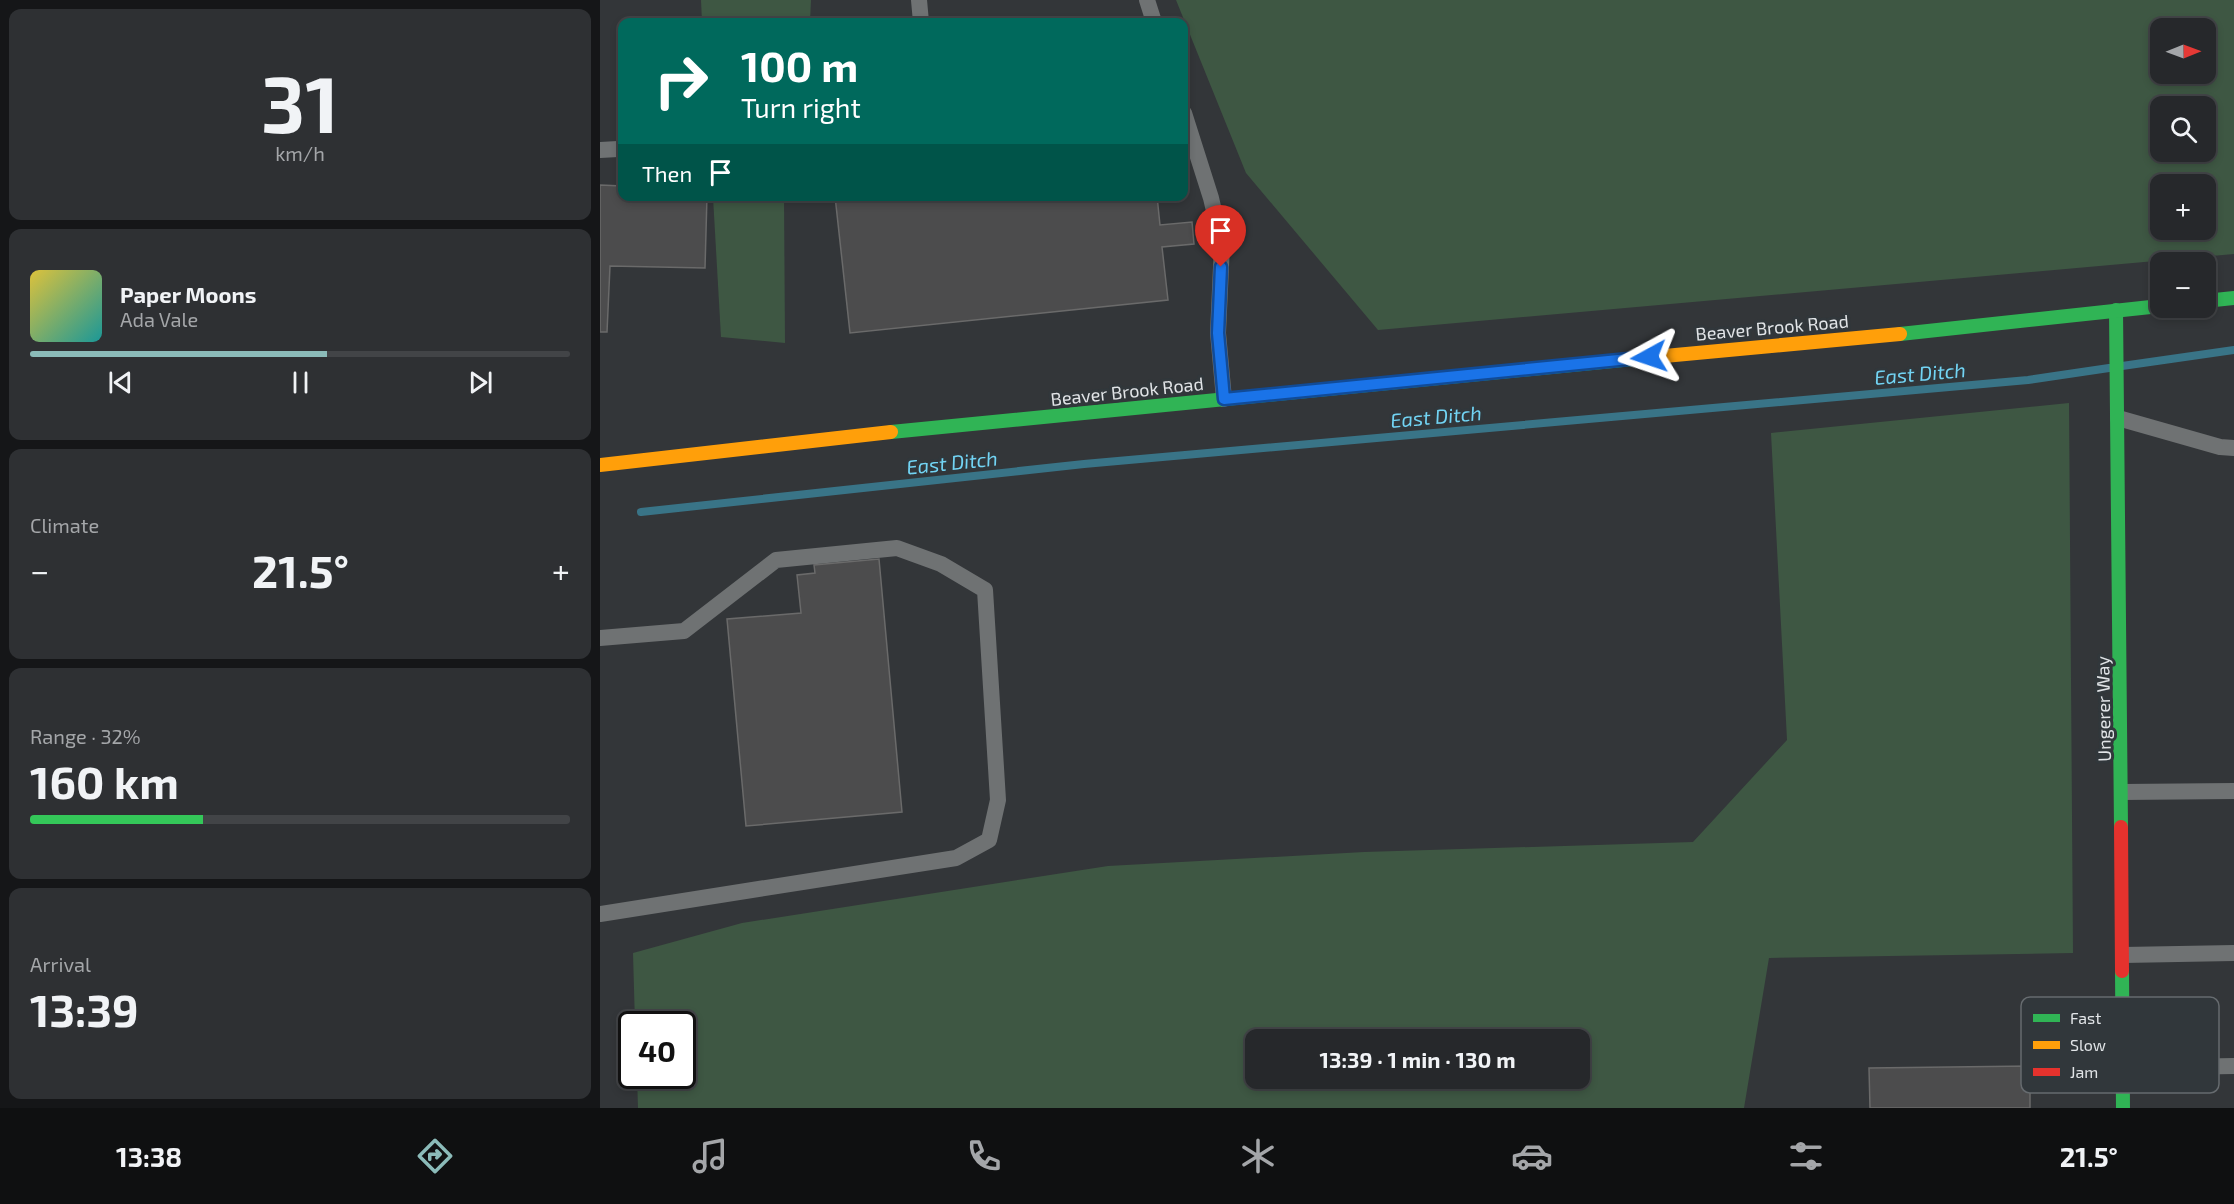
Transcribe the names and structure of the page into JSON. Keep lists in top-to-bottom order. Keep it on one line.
{"streets":{"street":["Beaver Brook Road","Ungerer Way"]},"crossings":[["Beaver Brook Road","Ungerer Way"]],"water":["East Ditch"],"legend":["Fast","Slow","Jam"],"north":"right","page":{"tile":[["31","km/h"],"Climate",["Range · 32%","160 km"],["Arrival","13:39"]],"map_buttons":["+","−"],"turn":["100 m","Turn right"],"then":"Then","song":["Paper Moons","Ada Vale"],"heat":["−","21.5°","+"],"limit":"40","trip":"13:39 · 1 min · 130 m","tabs":["13:38","21.5°"]}}
